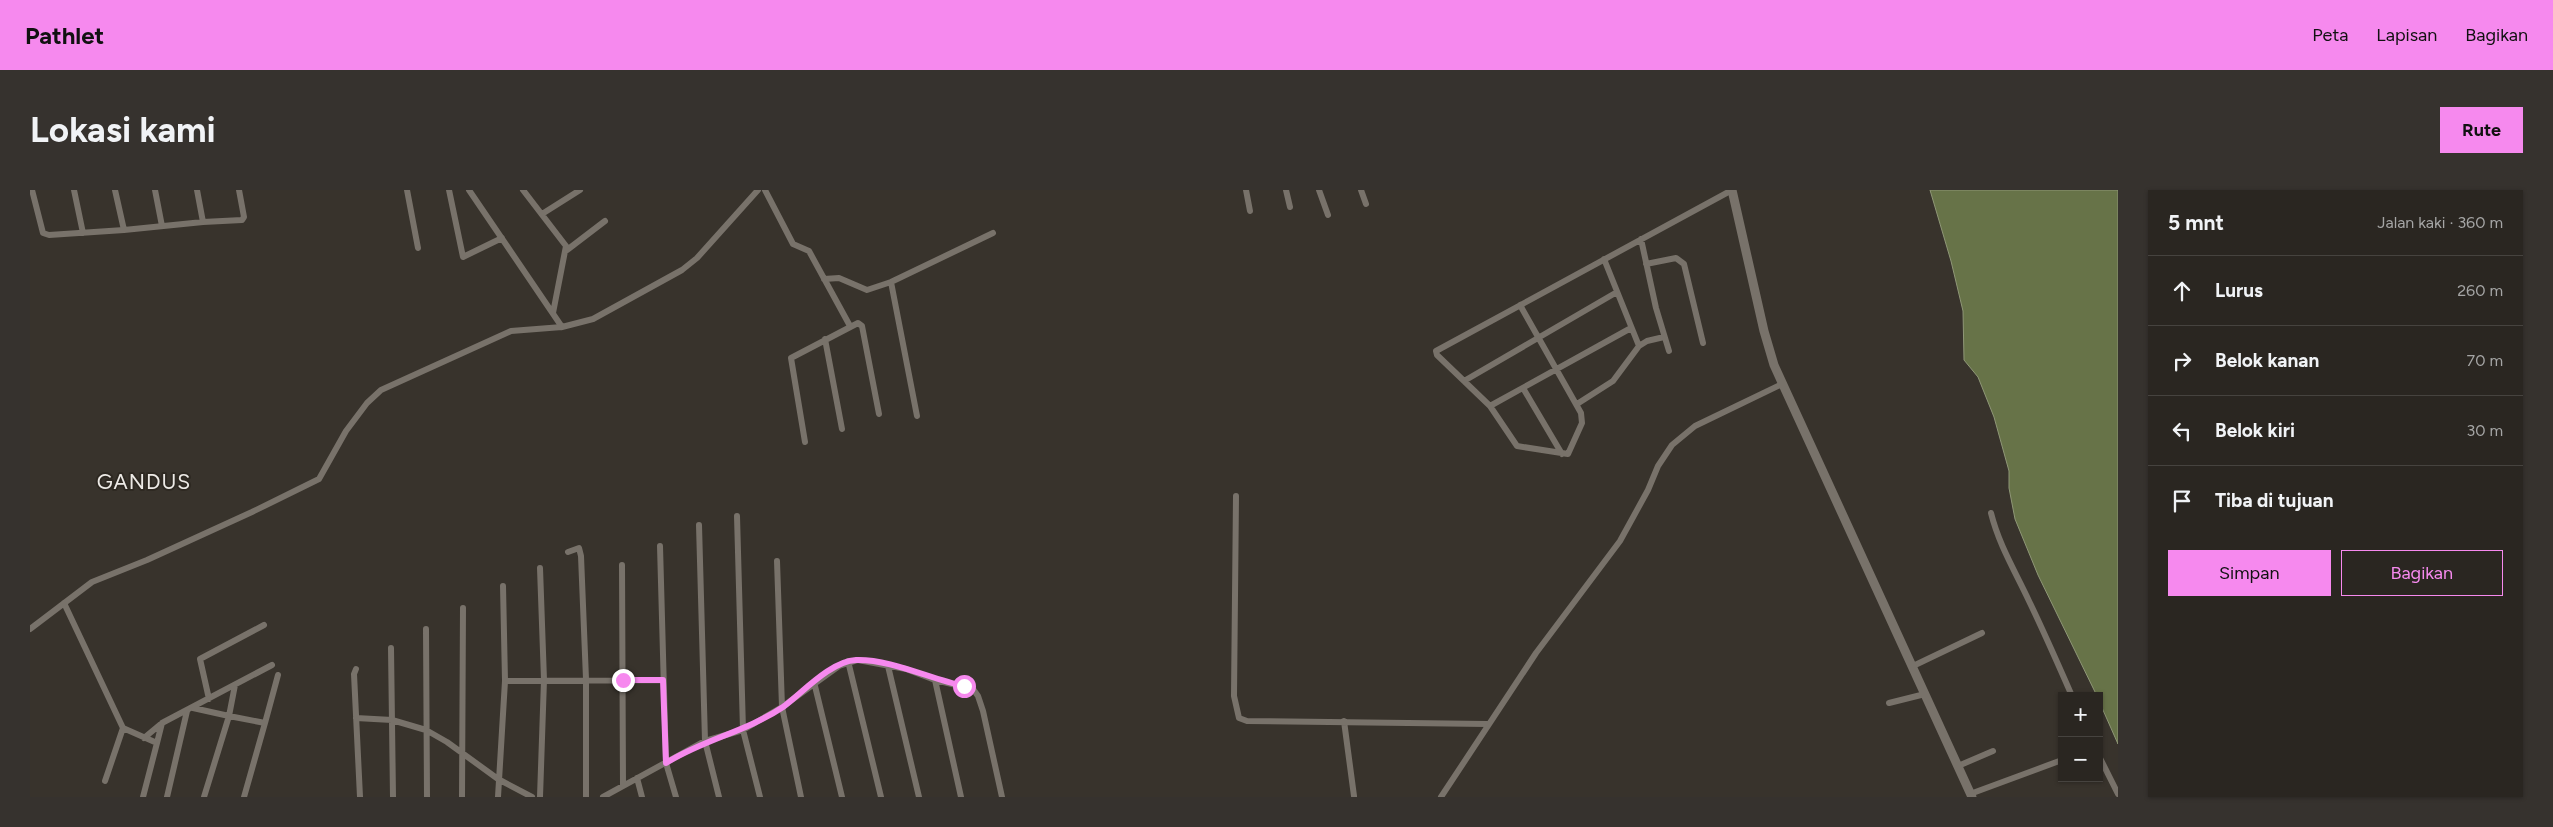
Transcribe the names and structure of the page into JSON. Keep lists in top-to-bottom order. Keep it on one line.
{"districts":["GANDUS"],"page":{"header":"Pathlet","nav":["Peta","Lapisan","Bagikan"],"buttons":["Rute",["Simpan","Bagikan"]],"title":"Lokasi kami","heading":["5 mnt","Jalan kaki · 360 m"],"list":[["Lurus","260 m"],["Belok kanan","70 m"],["Belok kiri","30 m"],"Tiba di tujuan"],"map_buttons":["+","−"]}}
